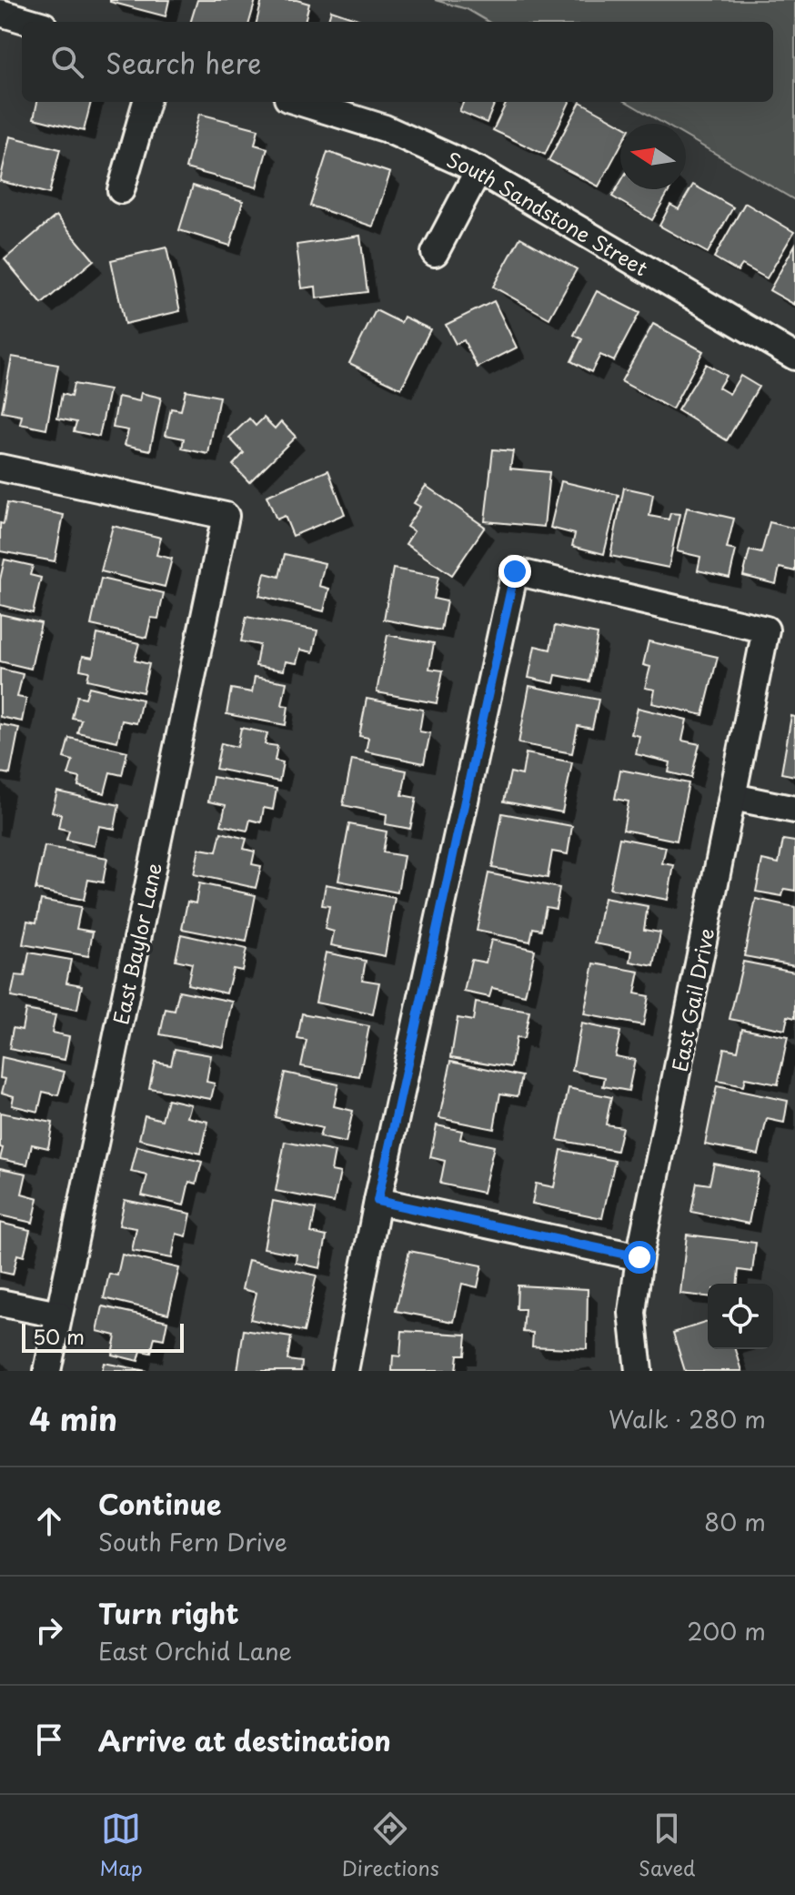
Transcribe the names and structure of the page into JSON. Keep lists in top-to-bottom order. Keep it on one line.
{"streets":{"street":["South Sandstone Street","East Baylor Lane","East Gail Drive"]},"scale_bar":"50 m","north":"left","page":{"search":"Search here","scale":"50 m","heading":["4 min","Walk · 280 m"],"list":[["Continue","South Fern Drive","80 m"],["Turn right","East Orchid Lane","200 m"],"Arrive at destination"],"nav":["Map","Directions","Saved"]}}
